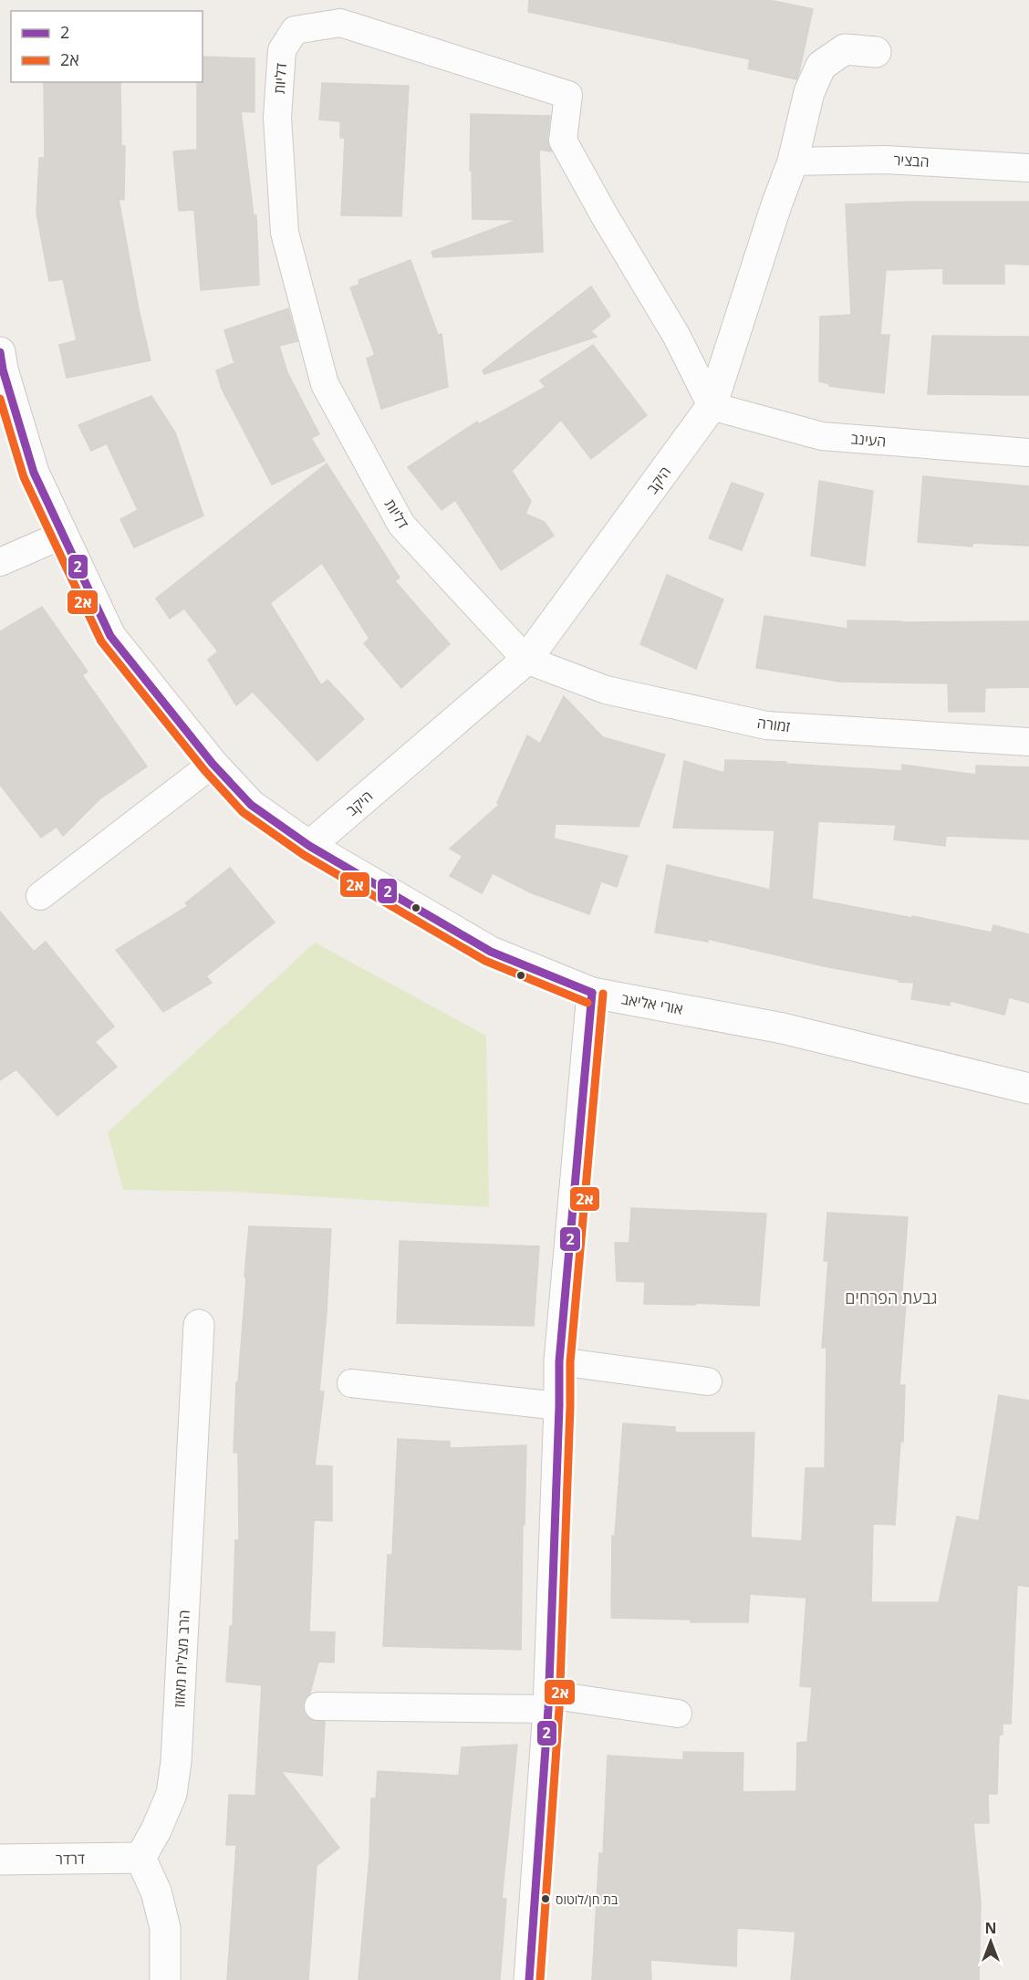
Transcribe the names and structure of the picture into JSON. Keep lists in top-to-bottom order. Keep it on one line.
{"streets":{"street":["דליות","הבציר","העינב","היקב","זמורה","אורי אליאב","הרב מצליח מאזוז","דרדר"]},"crossings":[["דליות","העינב"],["דליות","היקב"],["דליות","זמורה"],["הבציר","היקב"],["העינב","היקב"],["היקב","זמורה"],["היקב","אורי אליאב"],["הרב מצליח מאזוז","דרדר"]],"districts":["גבעת הפרחים"],"places":["בת חן/לוטוס"],"lines":["transit line 2","transit line 2א"],"legend":["2","2א"],"north":"top"}
